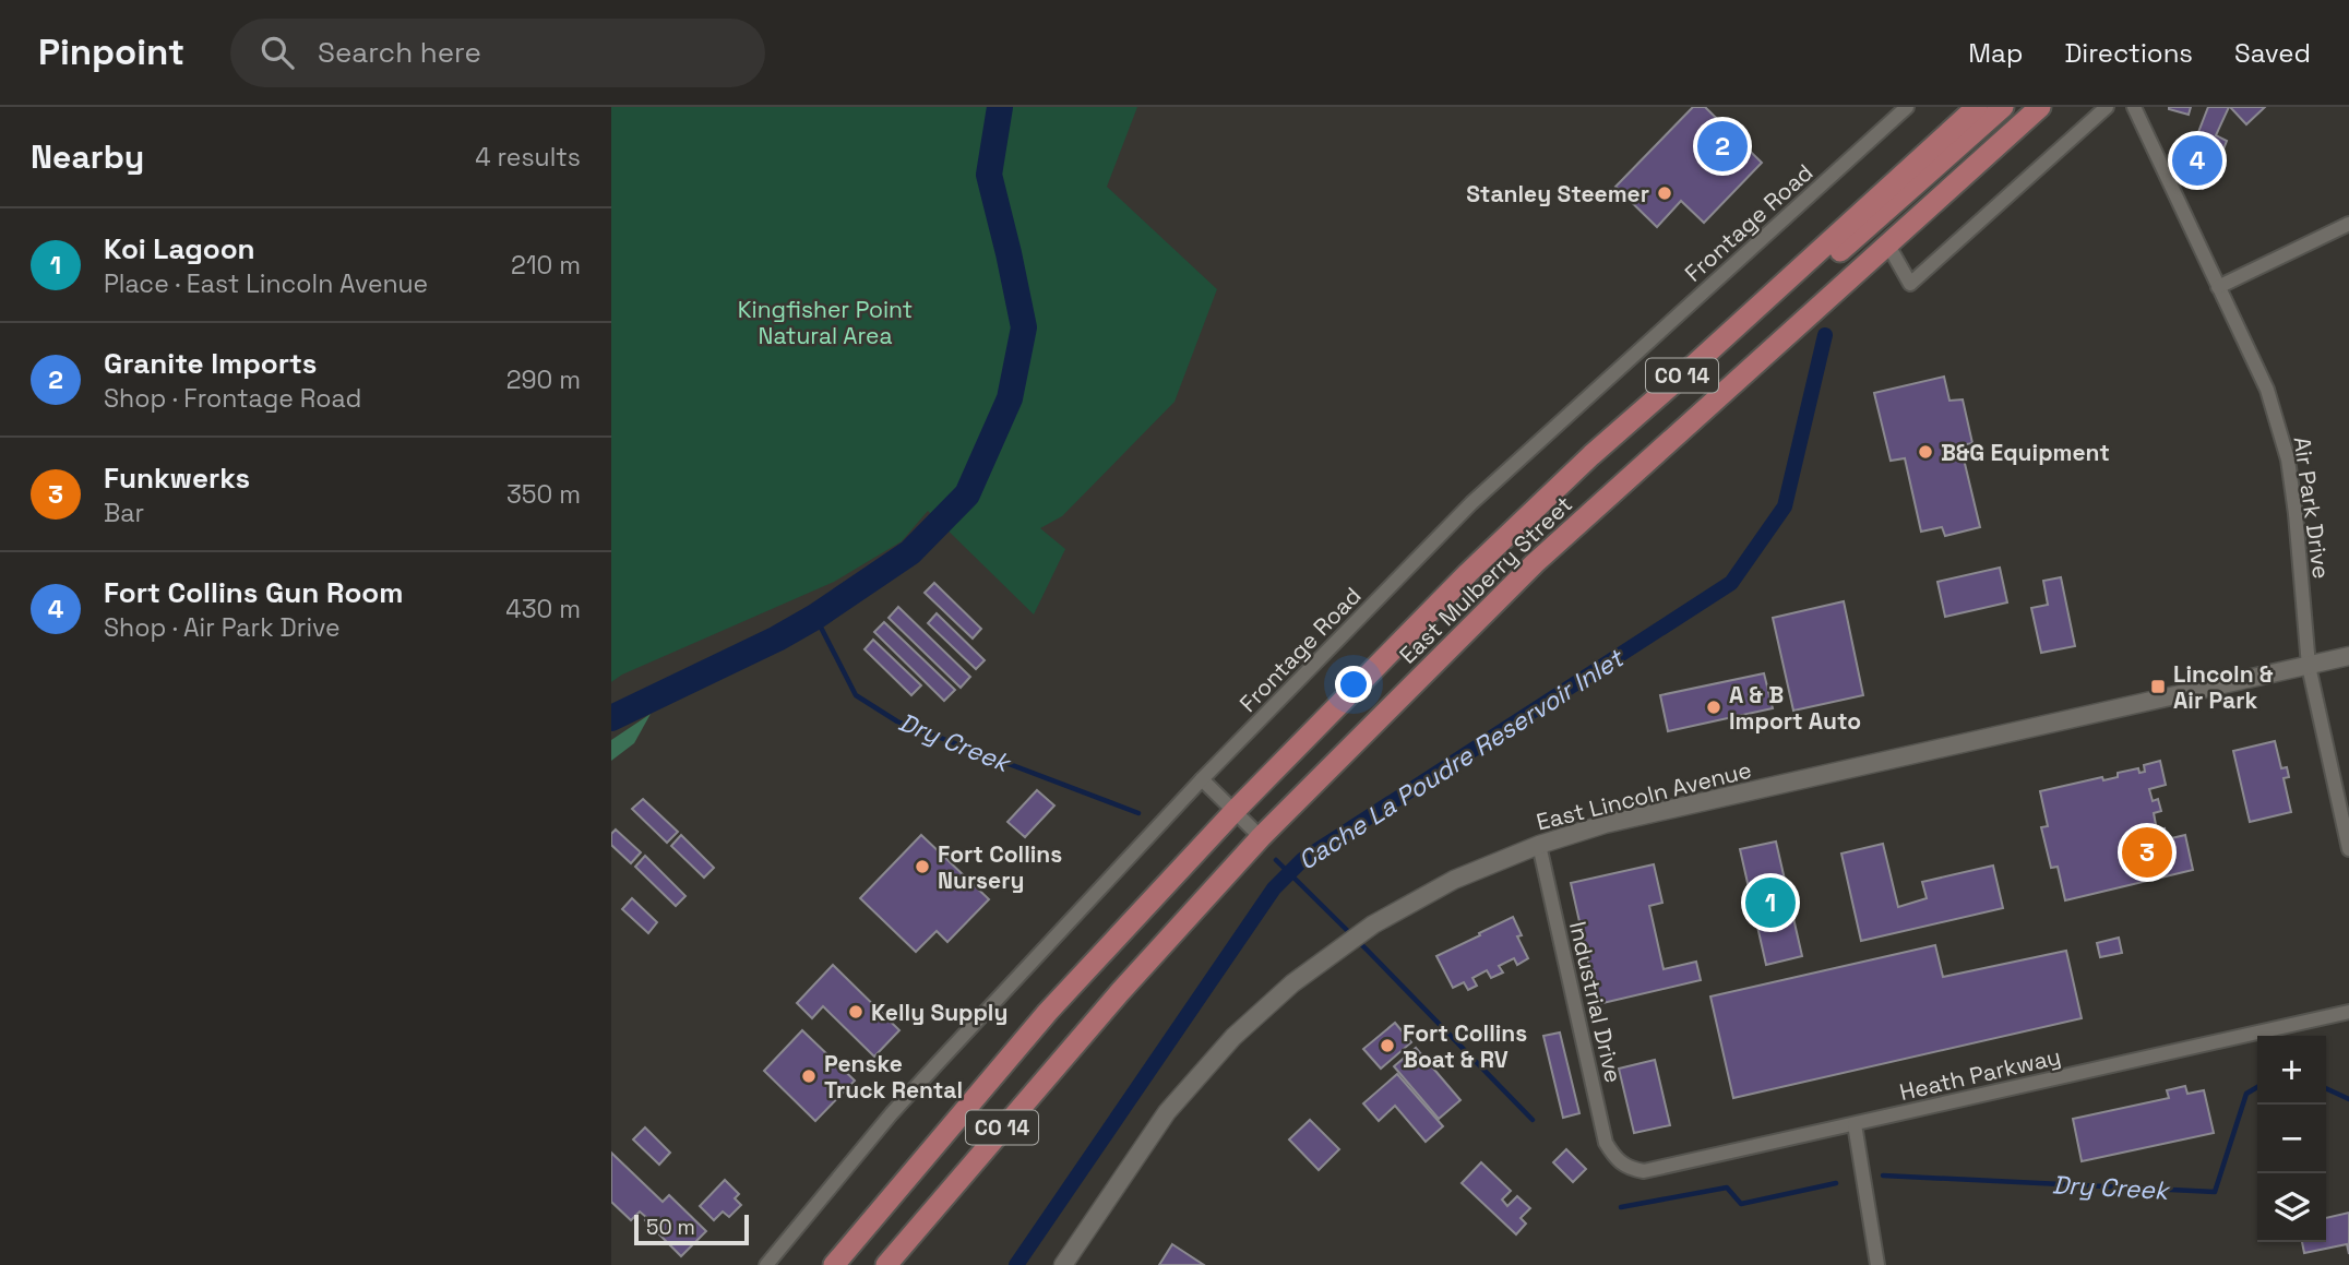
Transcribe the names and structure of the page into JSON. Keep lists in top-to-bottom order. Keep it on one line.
{"streets":{"highway":["CO 14","East Mulberry Street"],"street":["Frontage Road","Air Park Drive","East Lincoln Avenue","Industrial Drive","Heath Parkway"]},"crossings":[["Air Park Drive","East Lincoln Avenue"],["East Lincoln Avenue","Industrial Drive"],["Industrial Drive","Heath Parkway"]],"water":["Dry Creek","Cache La Poudre Reservoir Inlet"],"parks":["Kingfisher Point Natural Area"],"places":{"other":["Stanley Steemer","B&G Equipment","A & B Import Auto","Fort Collins Nursery","Kelly Supply","Fort Collins Boat & RV","Penske Truck Rental"],"transit":["Lincoln & Air Park"]},"scale_bar":"50 m","page":{"header":"Pinpoint","search":"Search here","nav":["Map","Directions","Saved"],"heading":["Nearby","4 results"],"pins":["2","4","3","1"],"list":[{"mark":"1","name":"Koi Lagoon","note":"Place · East Lincoln Avenue","value":"210 m"},{"mark":"2","name":"Granite Imports","note":"Shop · Frontage Road","value":"290 m"},{"mark":"3","name":"Funkwerks","note":"Bar","value":"350 m"},{"mark":"4","name":"Fort Collins Gun Room","note":"Shop · Air Park Drive","value":"430 m"}],"map_buttons":["+","−"],"scale":"50 m"}}
